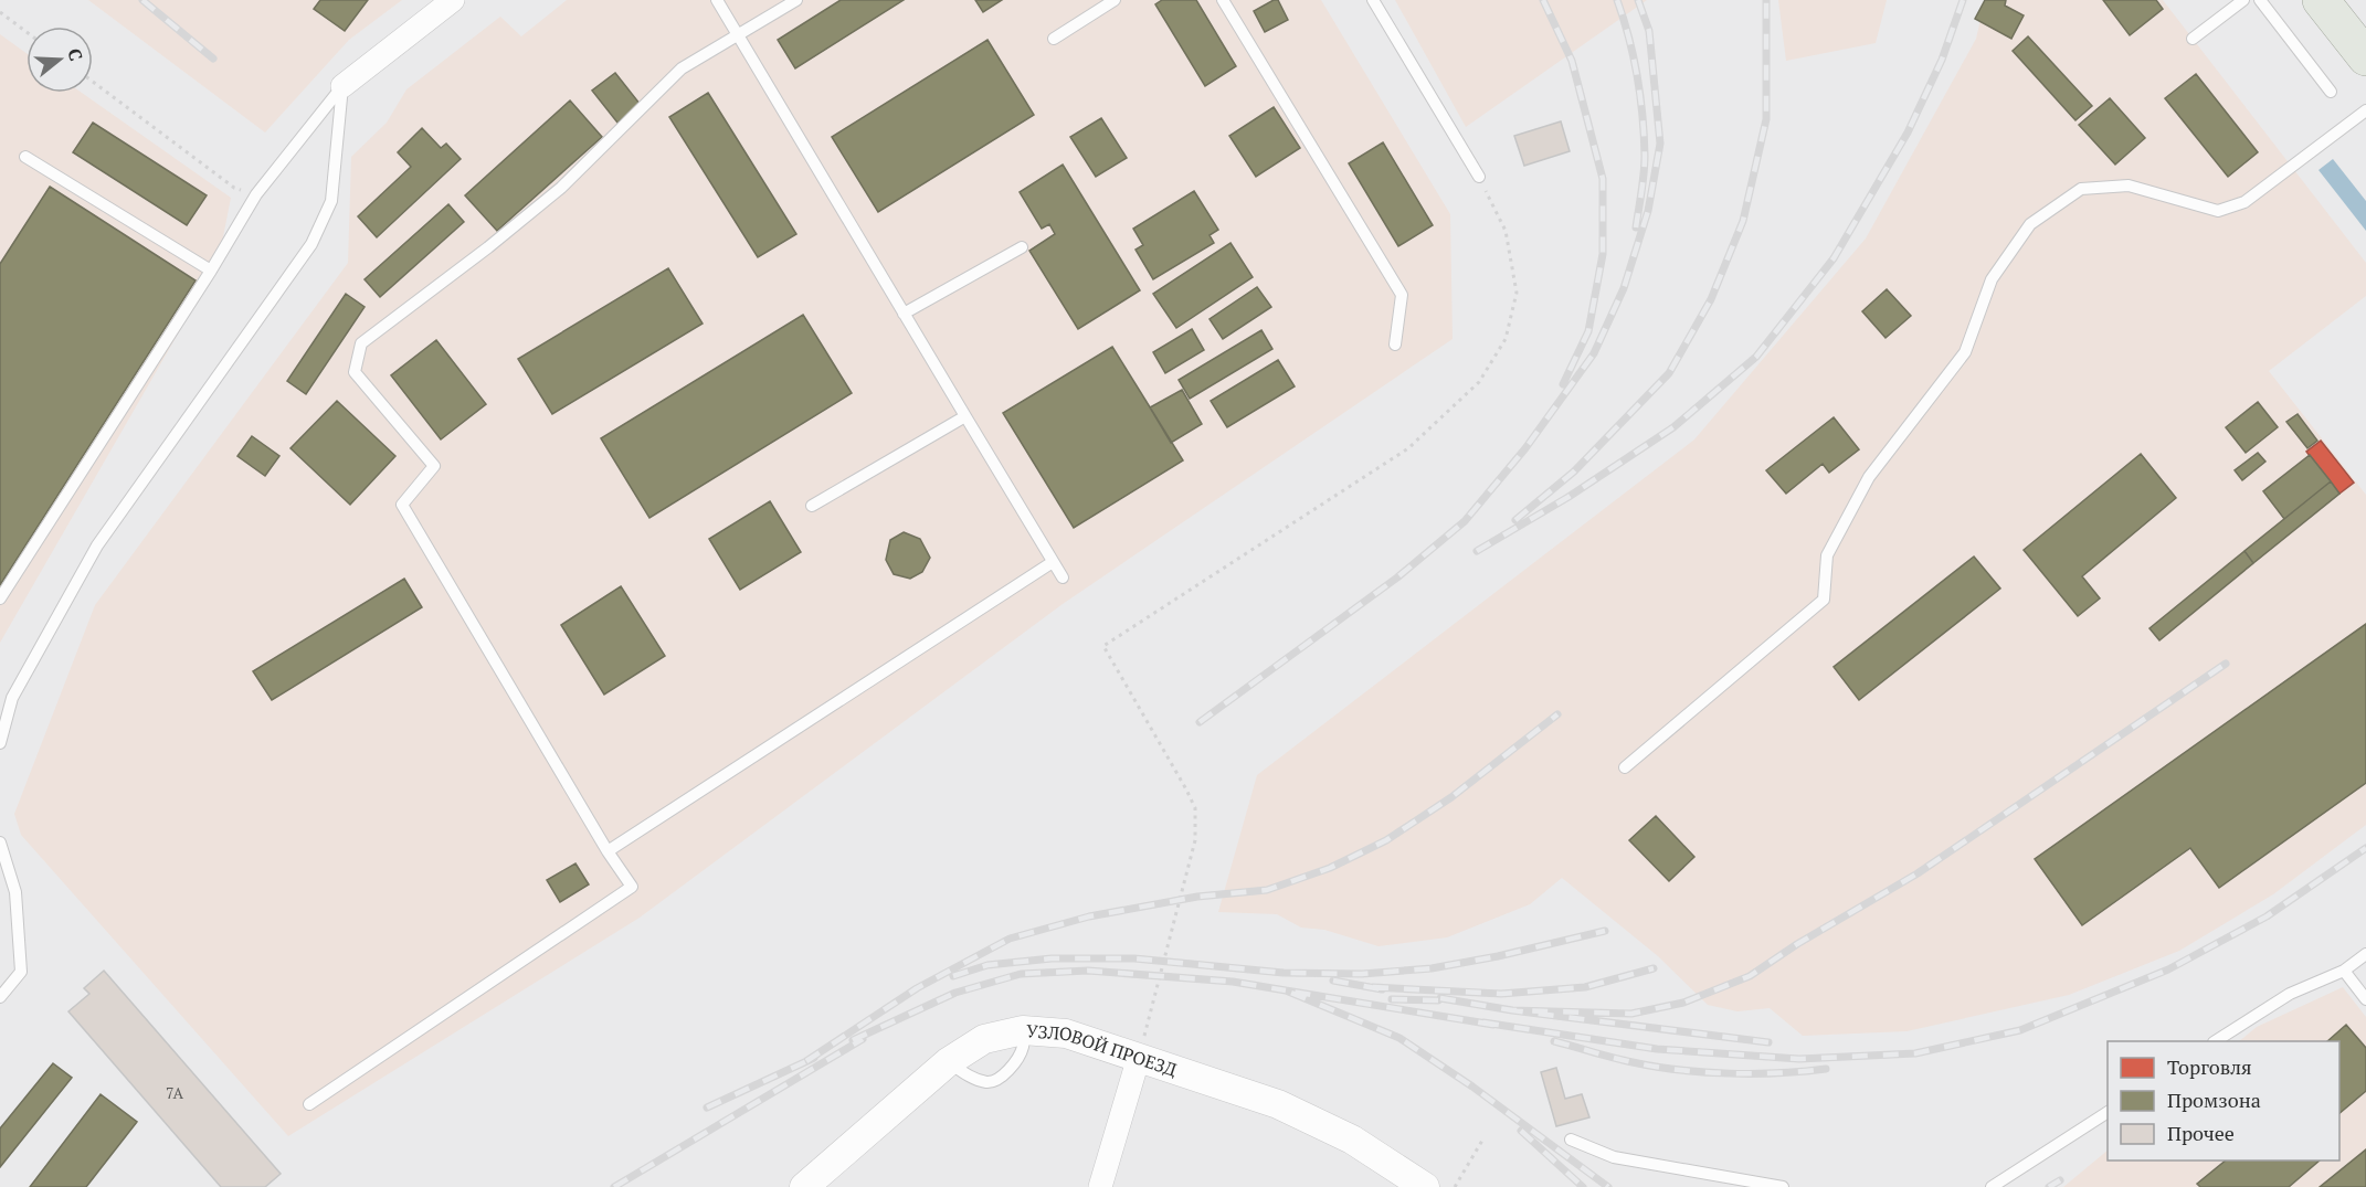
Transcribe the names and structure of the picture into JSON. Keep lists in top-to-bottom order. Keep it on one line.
{"streets":{"street":["УЗЛОВОЙ ПРОЕЗД"]},"house_numbers":["7А"],"legend":["Торговля","Промзона","Прочее"],"north":"right"}
